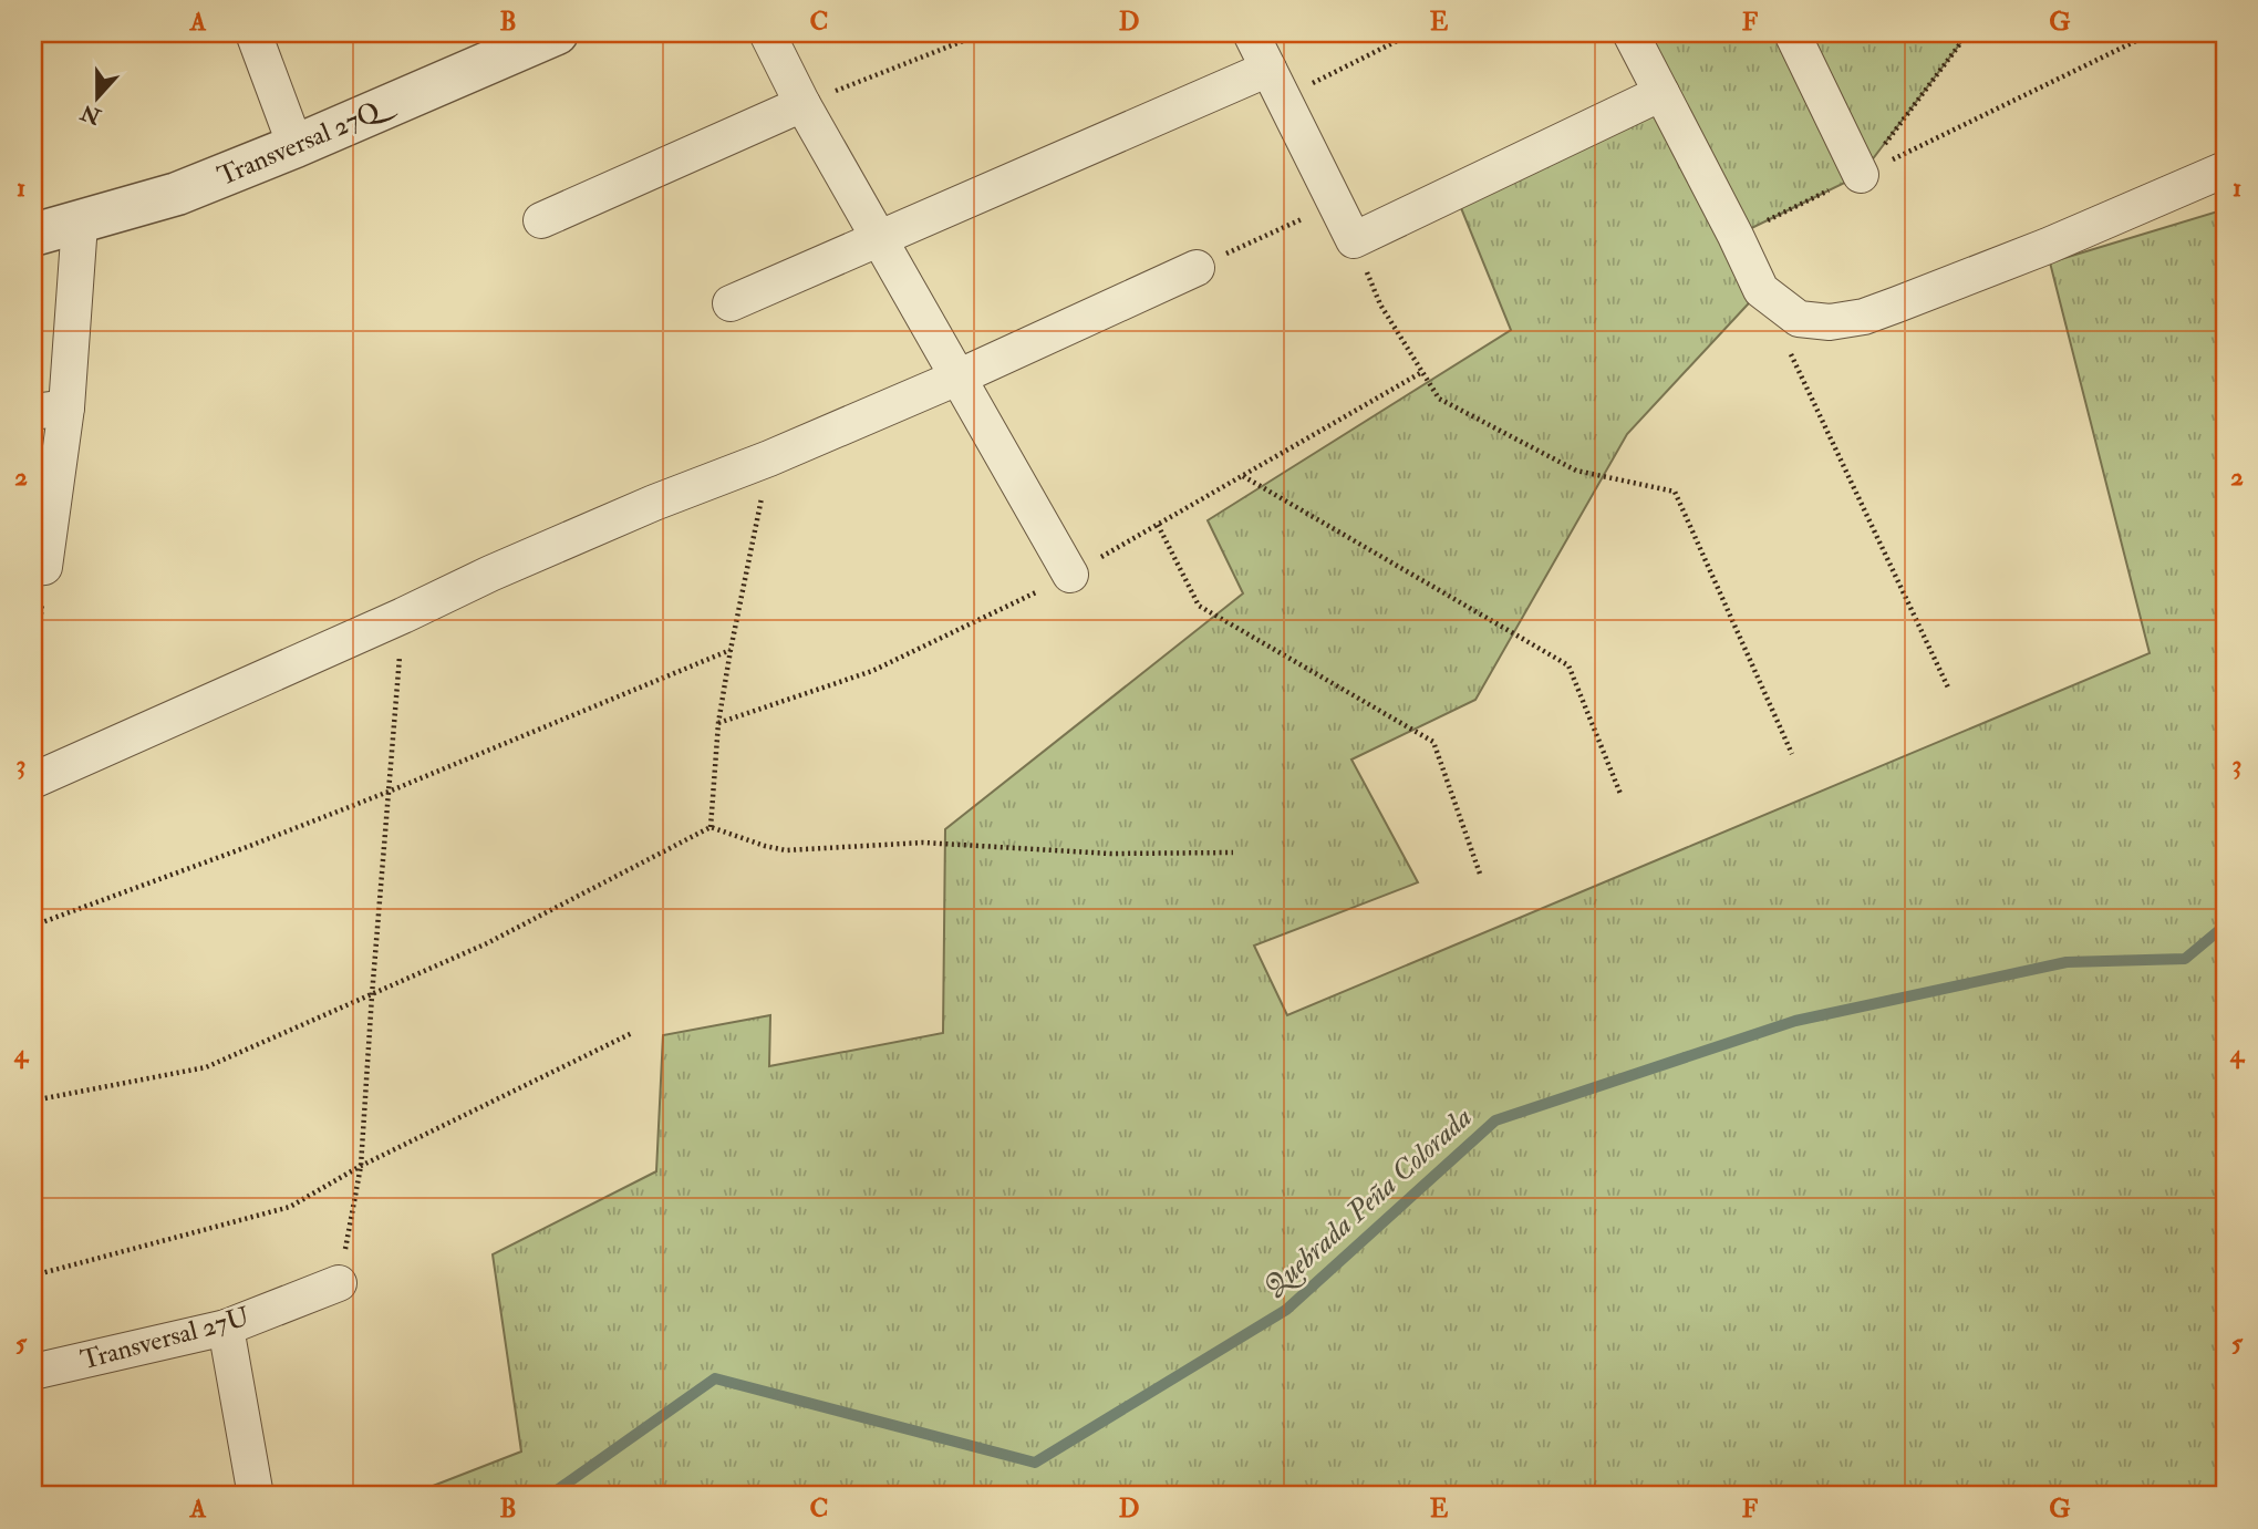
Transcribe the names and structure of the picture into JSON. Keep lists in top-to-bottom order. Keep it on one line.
{"streets":{"street":["Transversal 27Q","Transversal 27U"]},"water":["Quebrada Peña Colorada"],"north":"bottom","grid":{"columns":["A","B","C","D","E","F","G"],"rows":["1","2","3","4","5"]}}
